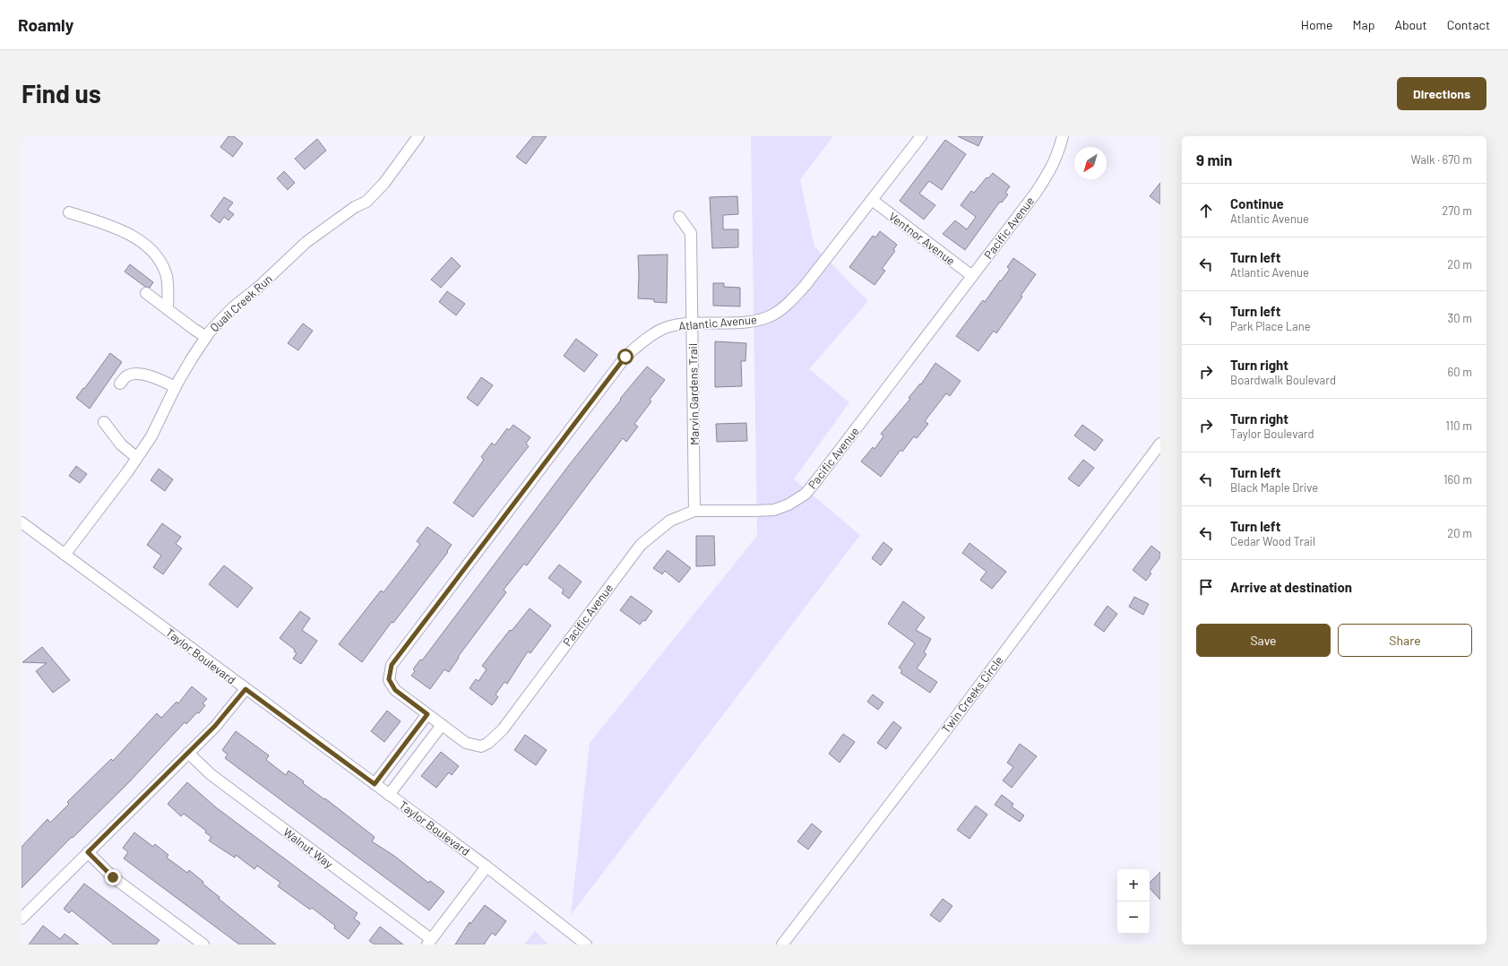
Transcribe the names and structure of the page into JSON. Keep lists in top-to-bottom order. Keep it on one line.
{"streets":{"street":["Pacific Avenue","Ventnor Avenue","Quail Creek Run","Atlantic Avenue","Marvin Gardens Trail","Taylor Boulevard","Twin Creeks Circle","Walnut Way"]},"crossings":[["Pacific Avenue","Ventnor Avenue"],["Pacific Avenue","Marvin Gardens Trail"],["Ventnor Avenue","Atlantic Avenue"],["Quail Creek Run","Taylor Boulevard"],["Atlantic Avenue","Marvin Gardens Trail"]],"north":"bottom left","page":{"header":"Roamly","nav":["Home","Map","About","Contact"],"buttons":["Directions",["Save","Share"]],"title":"Find us","heading":["9 min","Walk · 670 m"],"list":[["Continue","Atlantic Avenue","270 m"],["Turn left","Atlantic Avenue","20 m"],["Turn left","Park Place Lane","30 m"],["Turn right","Boardwalk Boulevard","60 m"],["Turn right","Taylor Boulevard","110 m"],["Turn left","Black Maple Drive","160 m"],["Turn left","Cedar Wood Trail","20 m"],"Arrive at destination"],"map_buttons":["+","−"]}}
